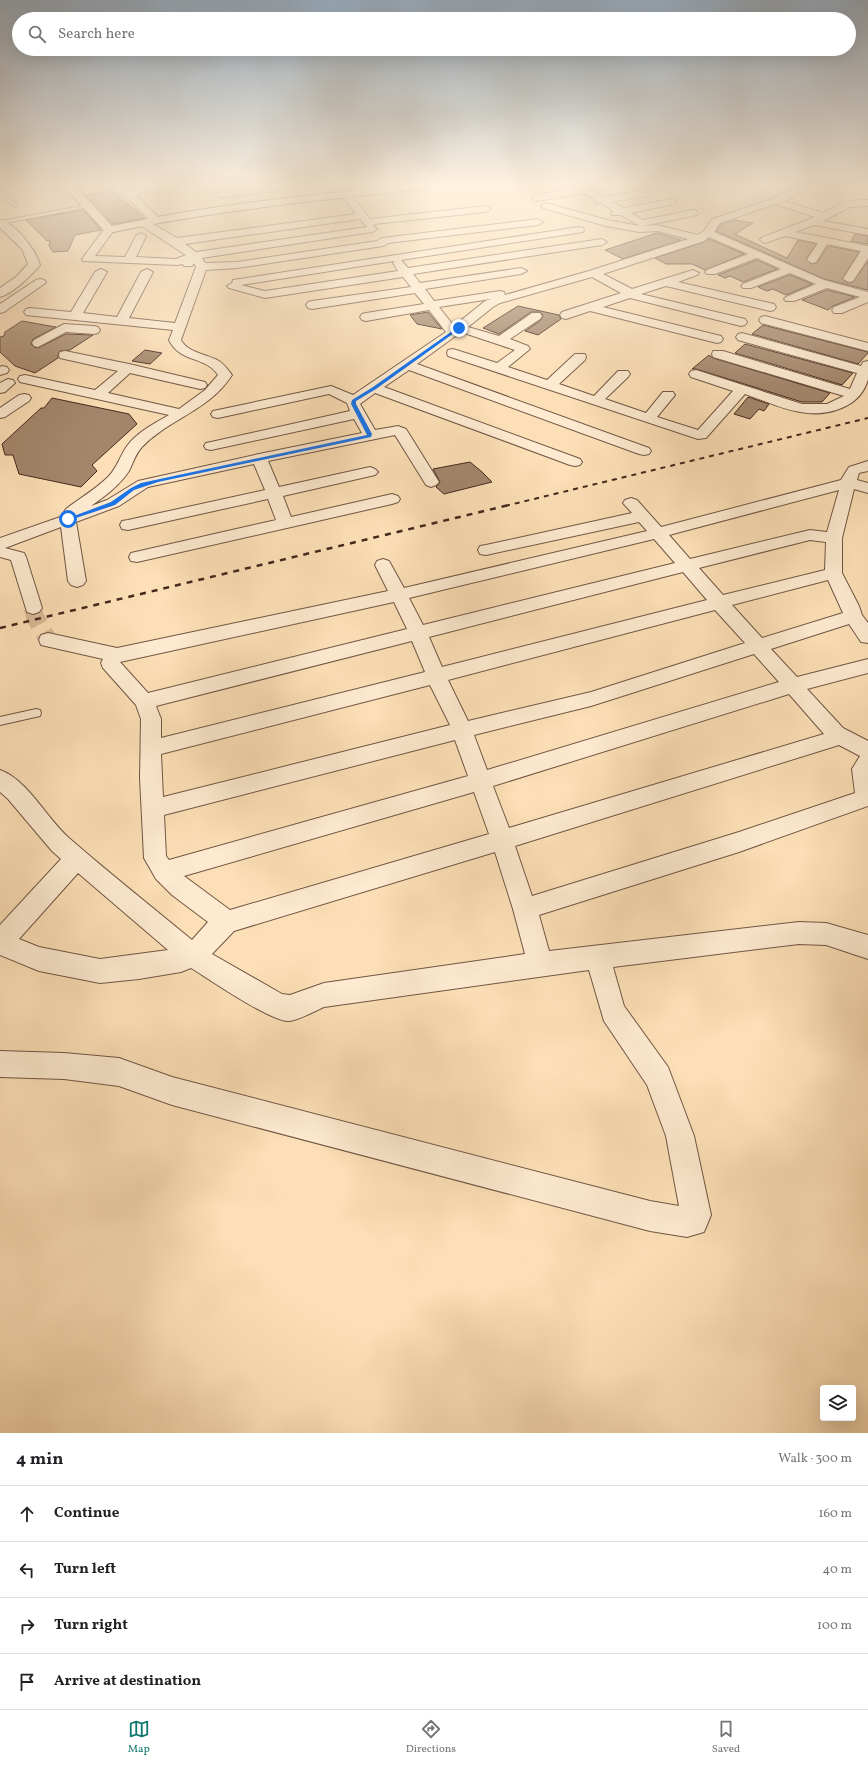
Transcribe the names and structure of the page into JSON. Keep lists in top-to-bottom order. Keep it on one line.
{"page":{"search":"Search here","heading":["4 min","Walk · 300 m"],"list":[["Continue","160 m"],["Turn left","40 m"],["Turn right","100 m"],"Arrive at destination"],"nav":["Map","Directions","Saved"]}}
